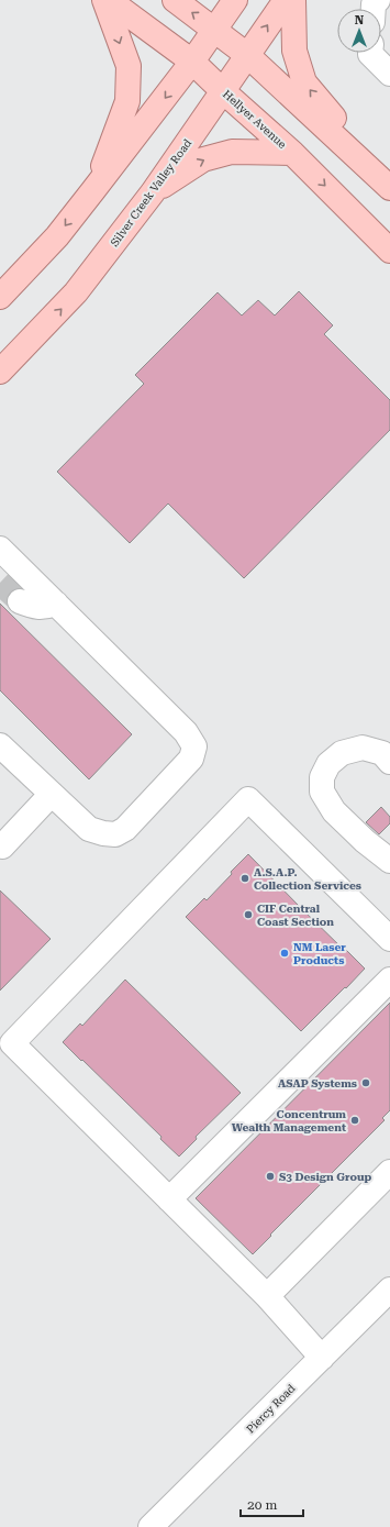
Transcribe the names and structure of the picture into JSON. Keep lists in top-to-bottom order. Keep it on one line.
{"streets":{"main road":["Hellyer Avenue","Silver Creek Valley Road"],"street":["Piercy Road"]},"crossings":[["Hellyer Avenue","Silver Creek Valley Road"]],"places":["A.S.A.P. Collection Services","CIF Central Coast Section","NM Laser Products","ASAP Systems","Concentrum Wealth Management","S3 Design Group"],"scale_bar":"20 m","north":"top"}
